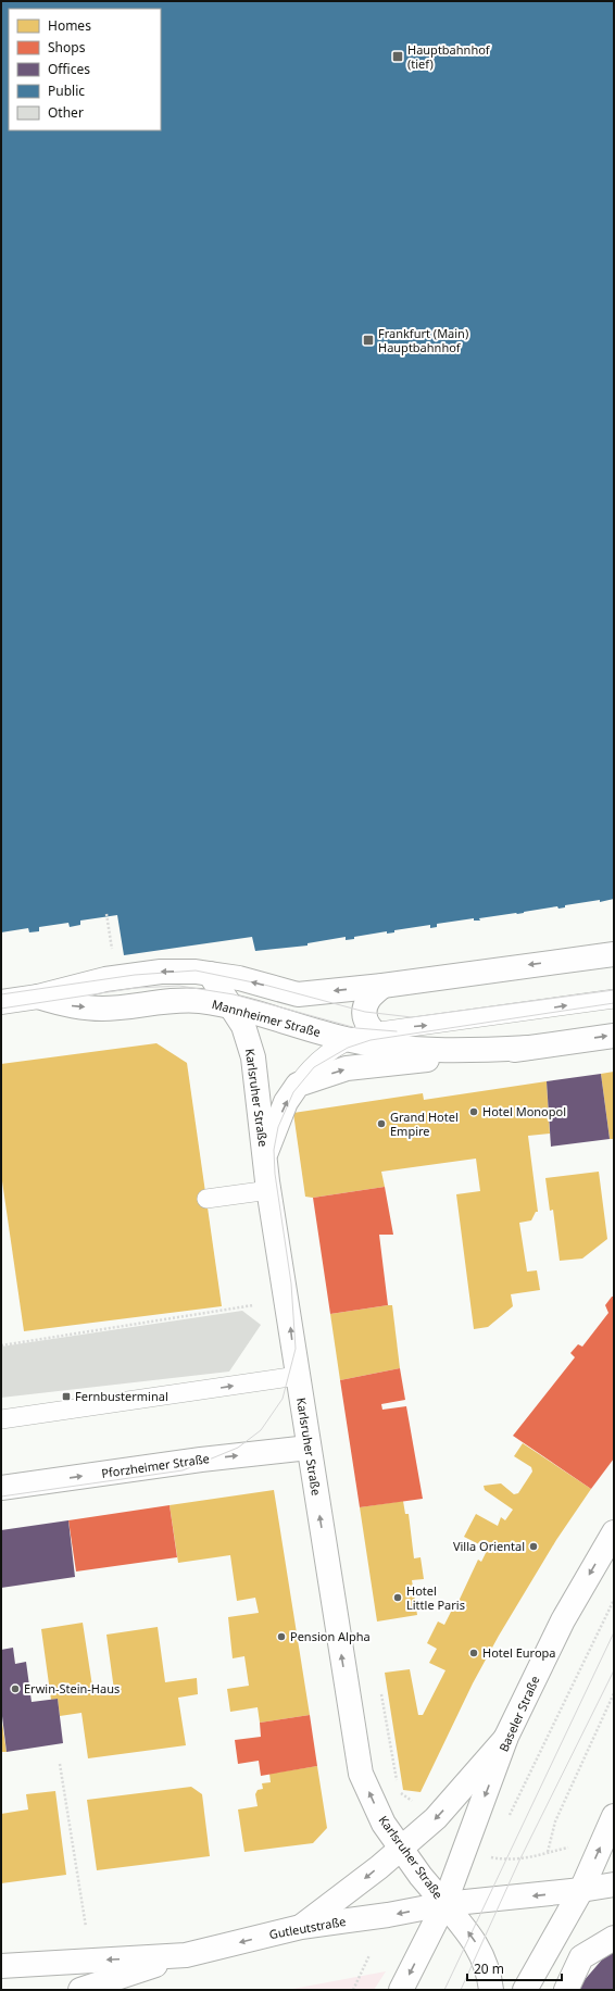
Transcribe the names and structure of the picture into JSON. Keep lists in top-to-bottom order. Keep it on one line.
{"streets":{"street":["Mannheimer Straße","Karlsruher Straße","Pforzheimer Straße","Baseler Straße","Gutleutstraße"]},"crossings":[["Mannheimer Straße","Karlsruher Straße"],["Karlsruher Straße","Pforzheimer Straße"],["Karlsruher Straße","Baseler Straße"],["Karlsruher Straße","Gutleutstraße"],["Baseler Straße","Gutleutstraße"]],"one_way":["Karlsruher Straße","Pforzheimer Straße","Gutleutstraße"],"places":{"transit":["Hauptbahnhof (tief)","Frankfurt (Main) Hauptbahnhof","Fernbusterminal"],"other":["Hotel Monopol","Grand Hotel Empire","Villa Oriental","Hotel Little Paris","Pension Alpha","Hotel Europa","Erwin-Stein-Haus"]},"legend":["Homes","Shops","Offices","Public","Other"],"scale_bar":"20 m"}
